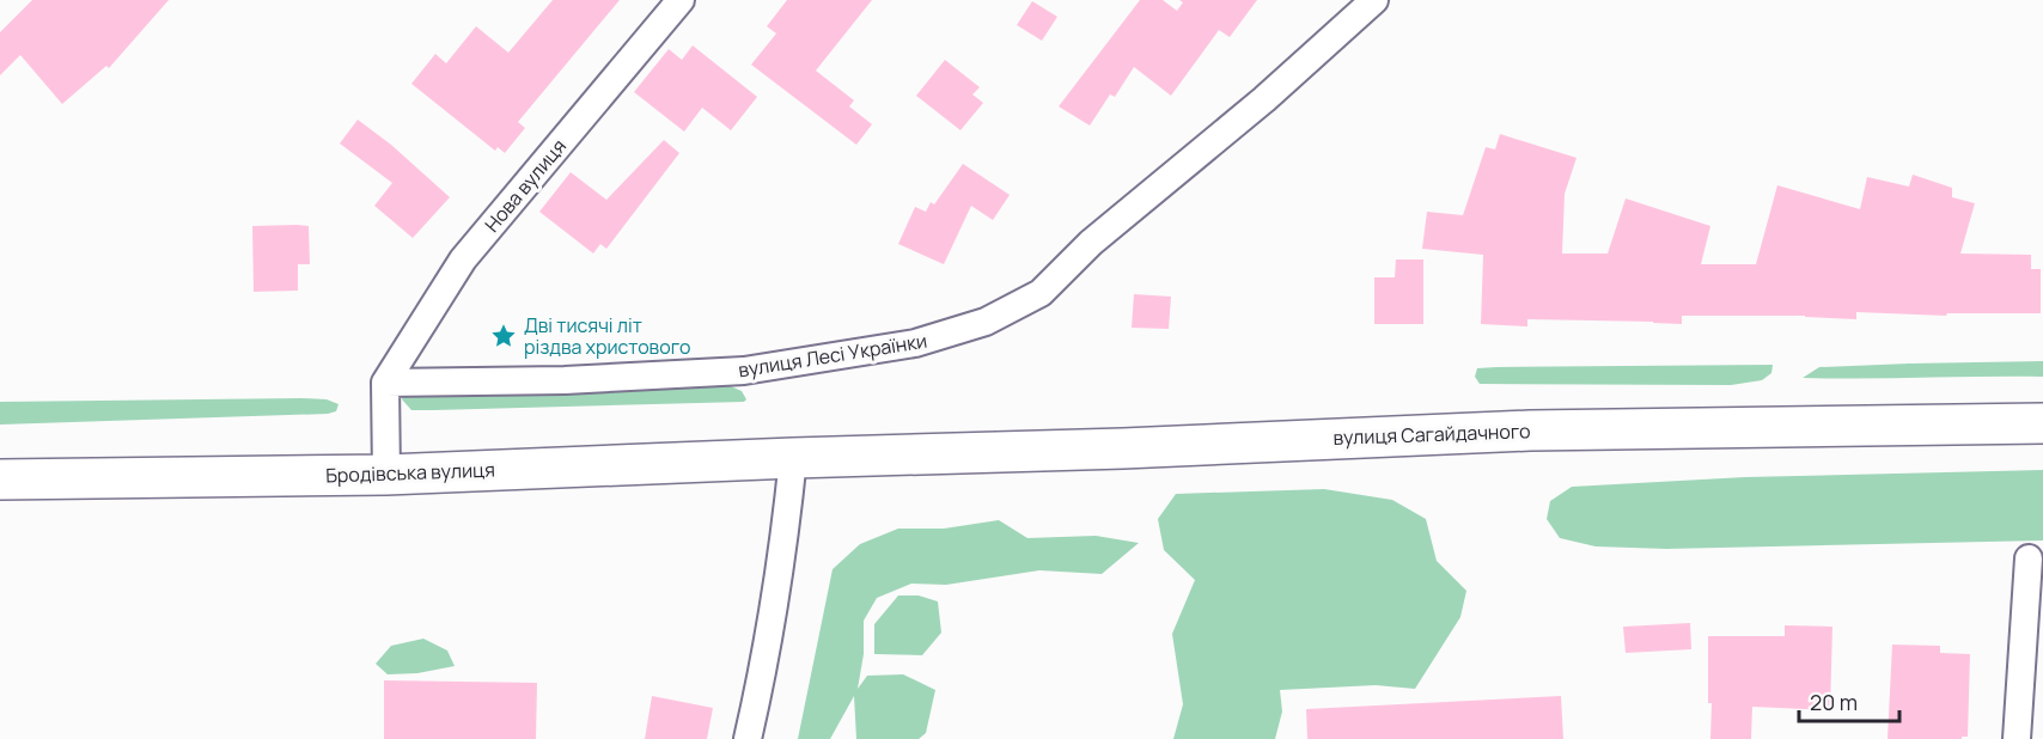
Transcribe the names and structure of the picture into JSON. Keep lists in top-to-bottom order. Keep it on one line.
{"streets":{"main road":["вулиця Сагайдачного","Бродівська вулиця"],"street":["Нова вулиця","вулиця Лесі Українки"]},"crossings":[["Нова вулиця","вулиця Лесі Українки"],["вулиця Сагайдачного","Бродівська вулиця"]],"places":{"place":["Дві тисячі літ різдва христового"]},"scale_bar":"20 m"}
